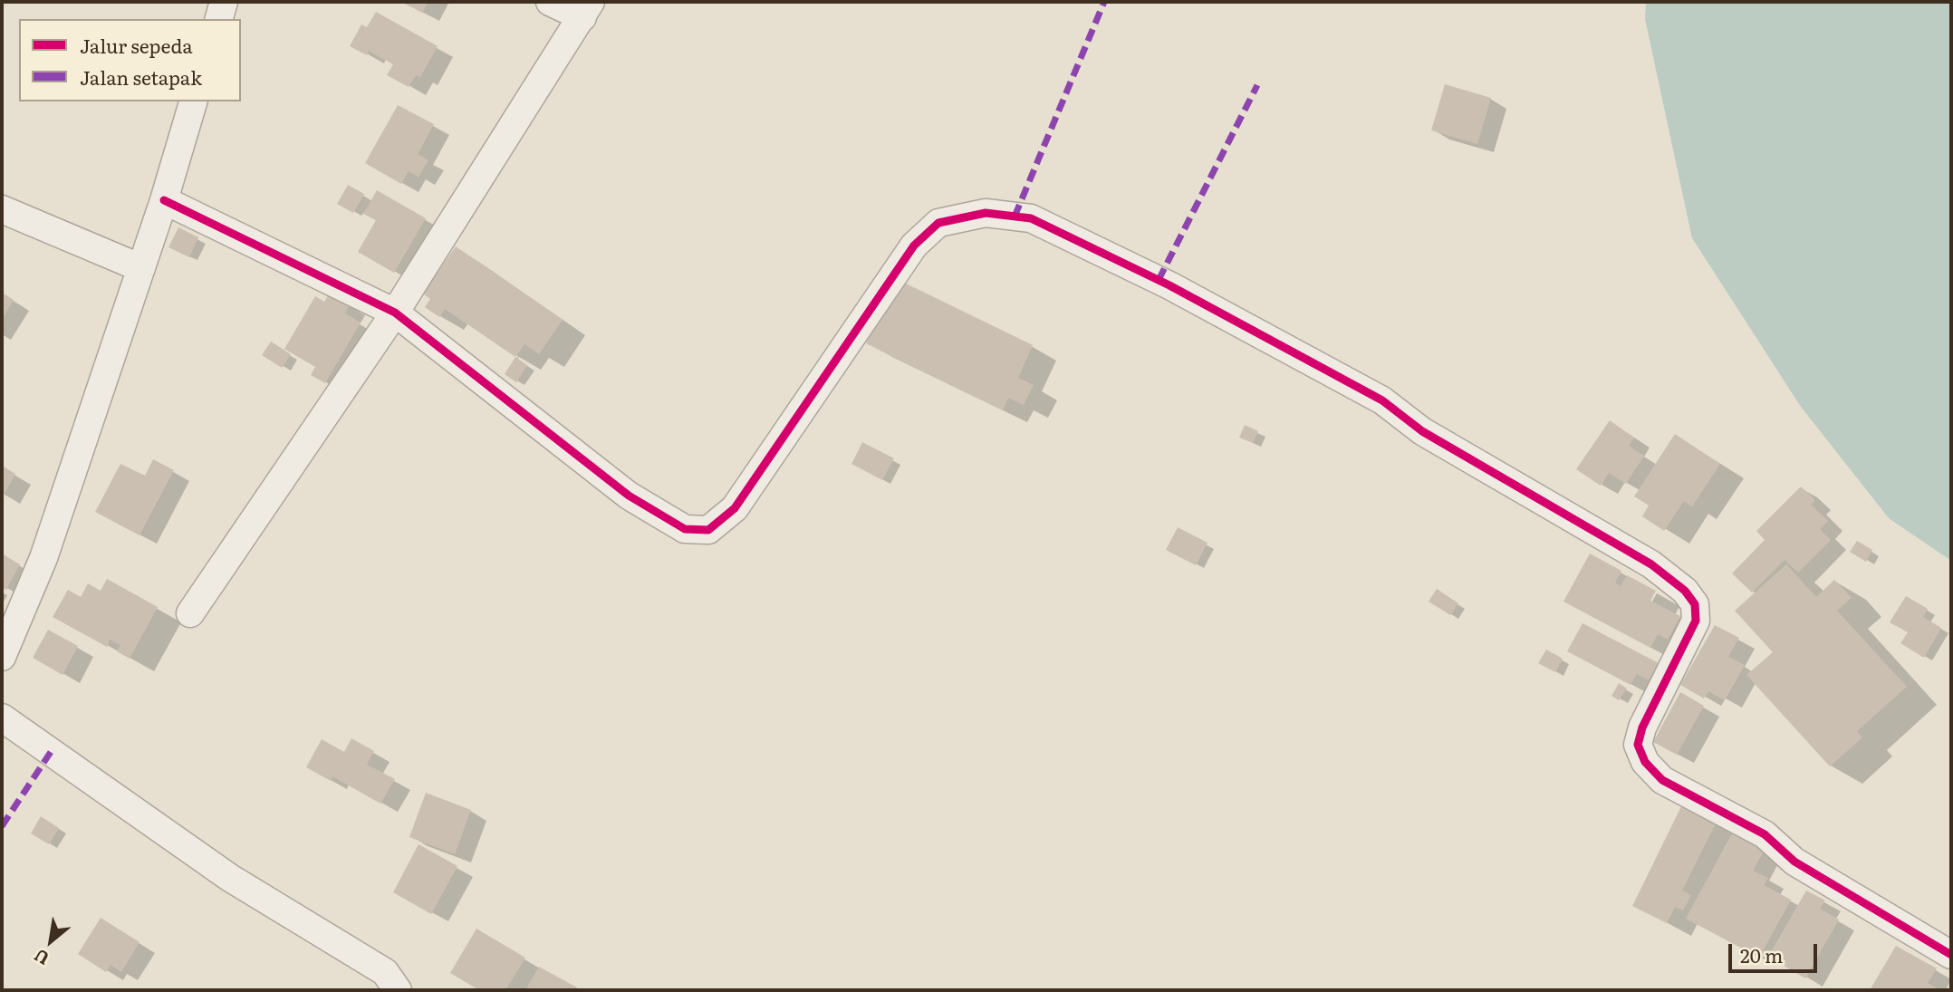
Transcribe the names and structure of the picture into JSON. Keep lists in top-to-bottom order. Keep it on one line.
{"legend":["Jalur sepeda","Jalan setapak"],"scale_bar":"20 m","north":"bottom left"}
